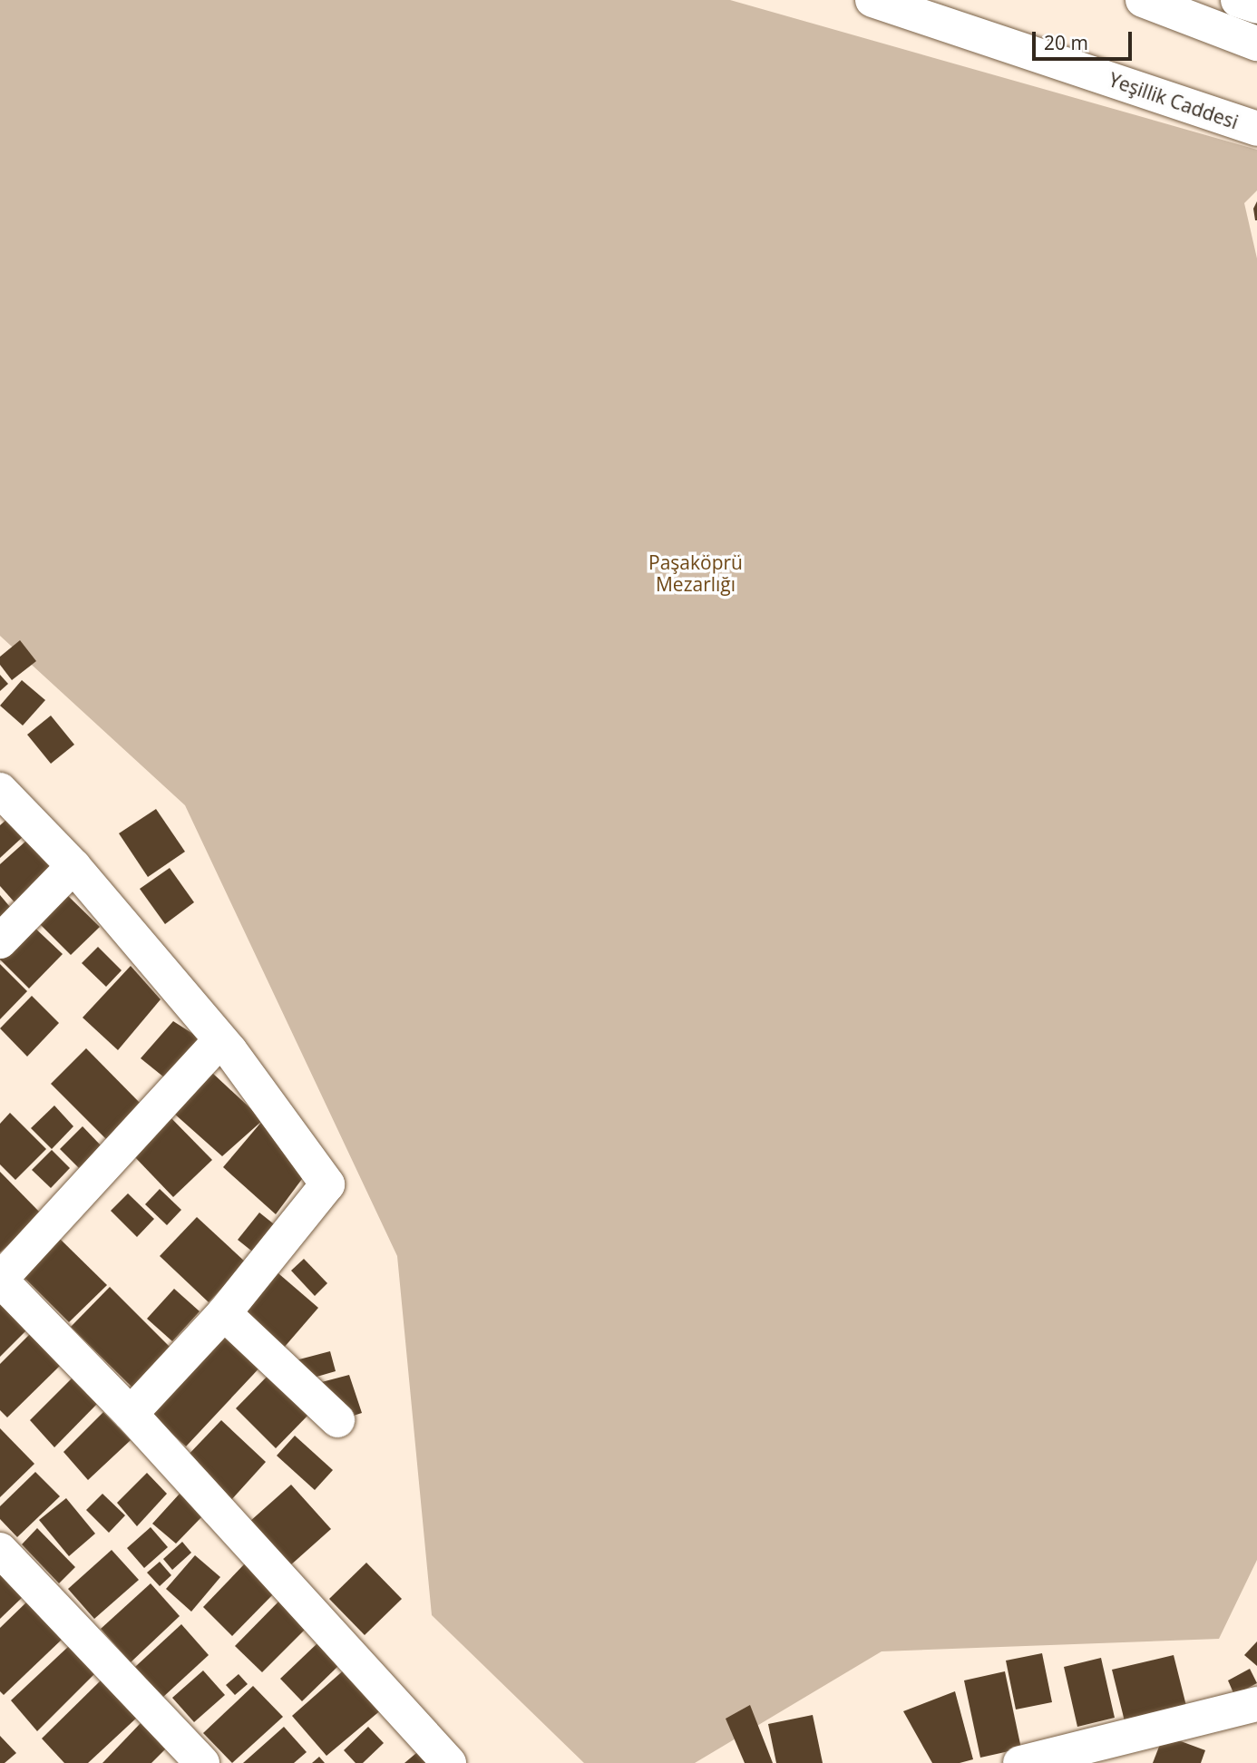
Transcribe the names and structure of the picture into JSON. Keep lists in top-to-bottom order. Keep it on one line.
{"streets":{"main road":["Yeşillik Caddesi"]},"parks":["Paşaköprü Mezarlığı"],"scale_bar":"20 m"}
